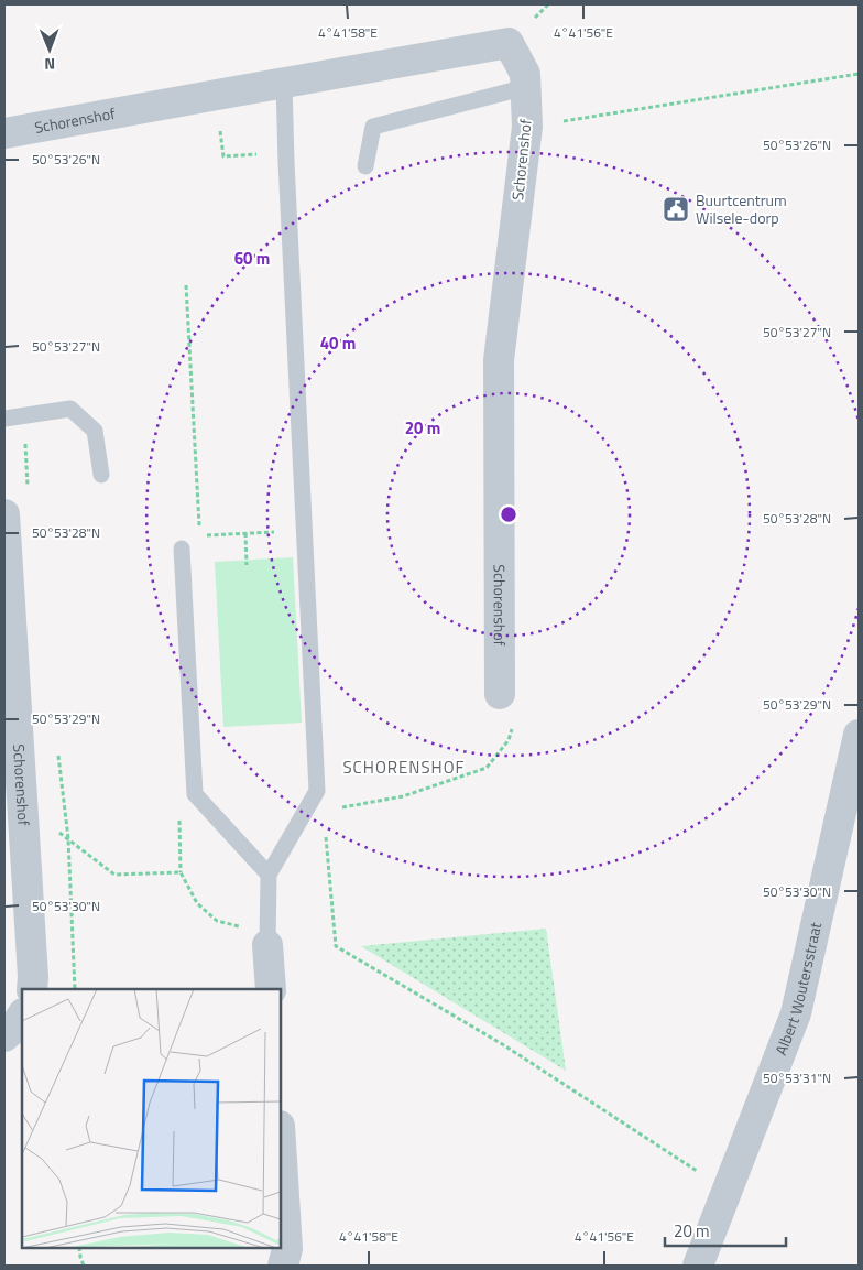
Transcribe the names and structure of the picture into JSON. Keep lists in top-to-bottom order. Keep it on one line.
{"streets":{"street":["Schorenshof","Albert Woutersstraat"]},"districts":["SCHORENSHOF"],"places":{"public building":["Buurtcentrum Wilsele-dorp"]},"scale_bar":"20 m","north":"bottom","coordinates":["4°41'58\"E","4°41'56\"E","50°53'26\"N","50°53'27\"N","50°53'28\"N","50°53'29\"N","50°53'30\"N","50°53'31\"N"],"rings":["60 m","40 m","20 m"]}
